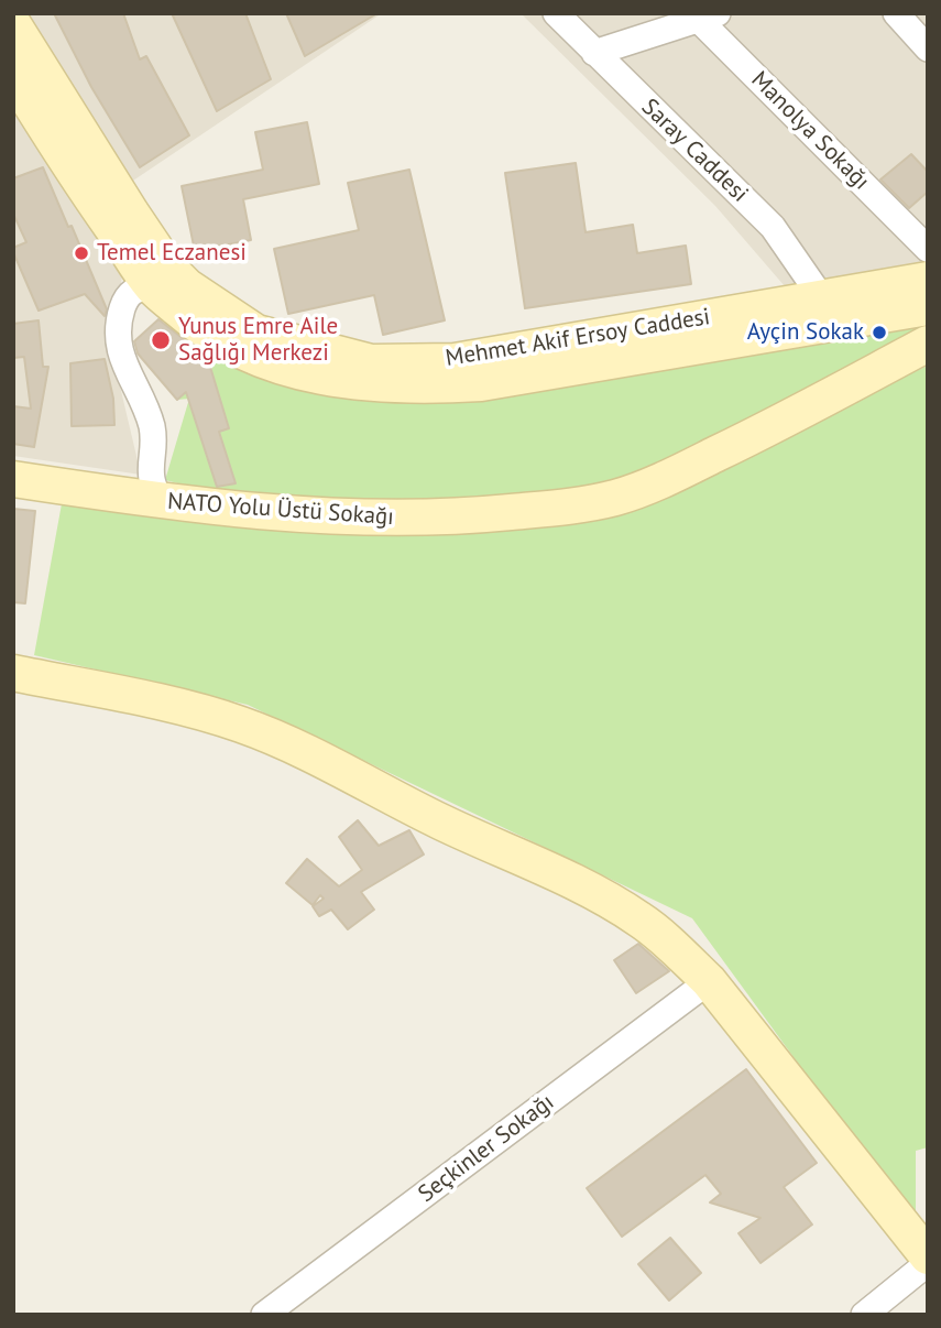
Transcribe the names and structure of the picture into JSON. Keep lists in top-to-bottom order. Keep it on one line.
{"streets":{"street":["Manolya Sokağı","Saray Caddesi","Mehmet Akif Ersoy Caddesi","NATO Yolu Üstü Sokağı","Seçkinler Sokağı"]},"crossings":[["Saray Caddesi","Mehmet Akif Ersoy Caddesi"]],"places":["Temel Eczanesi","Ayçin Sokak","Yunus Emre Aile Sağlığı Merkezi"]}
